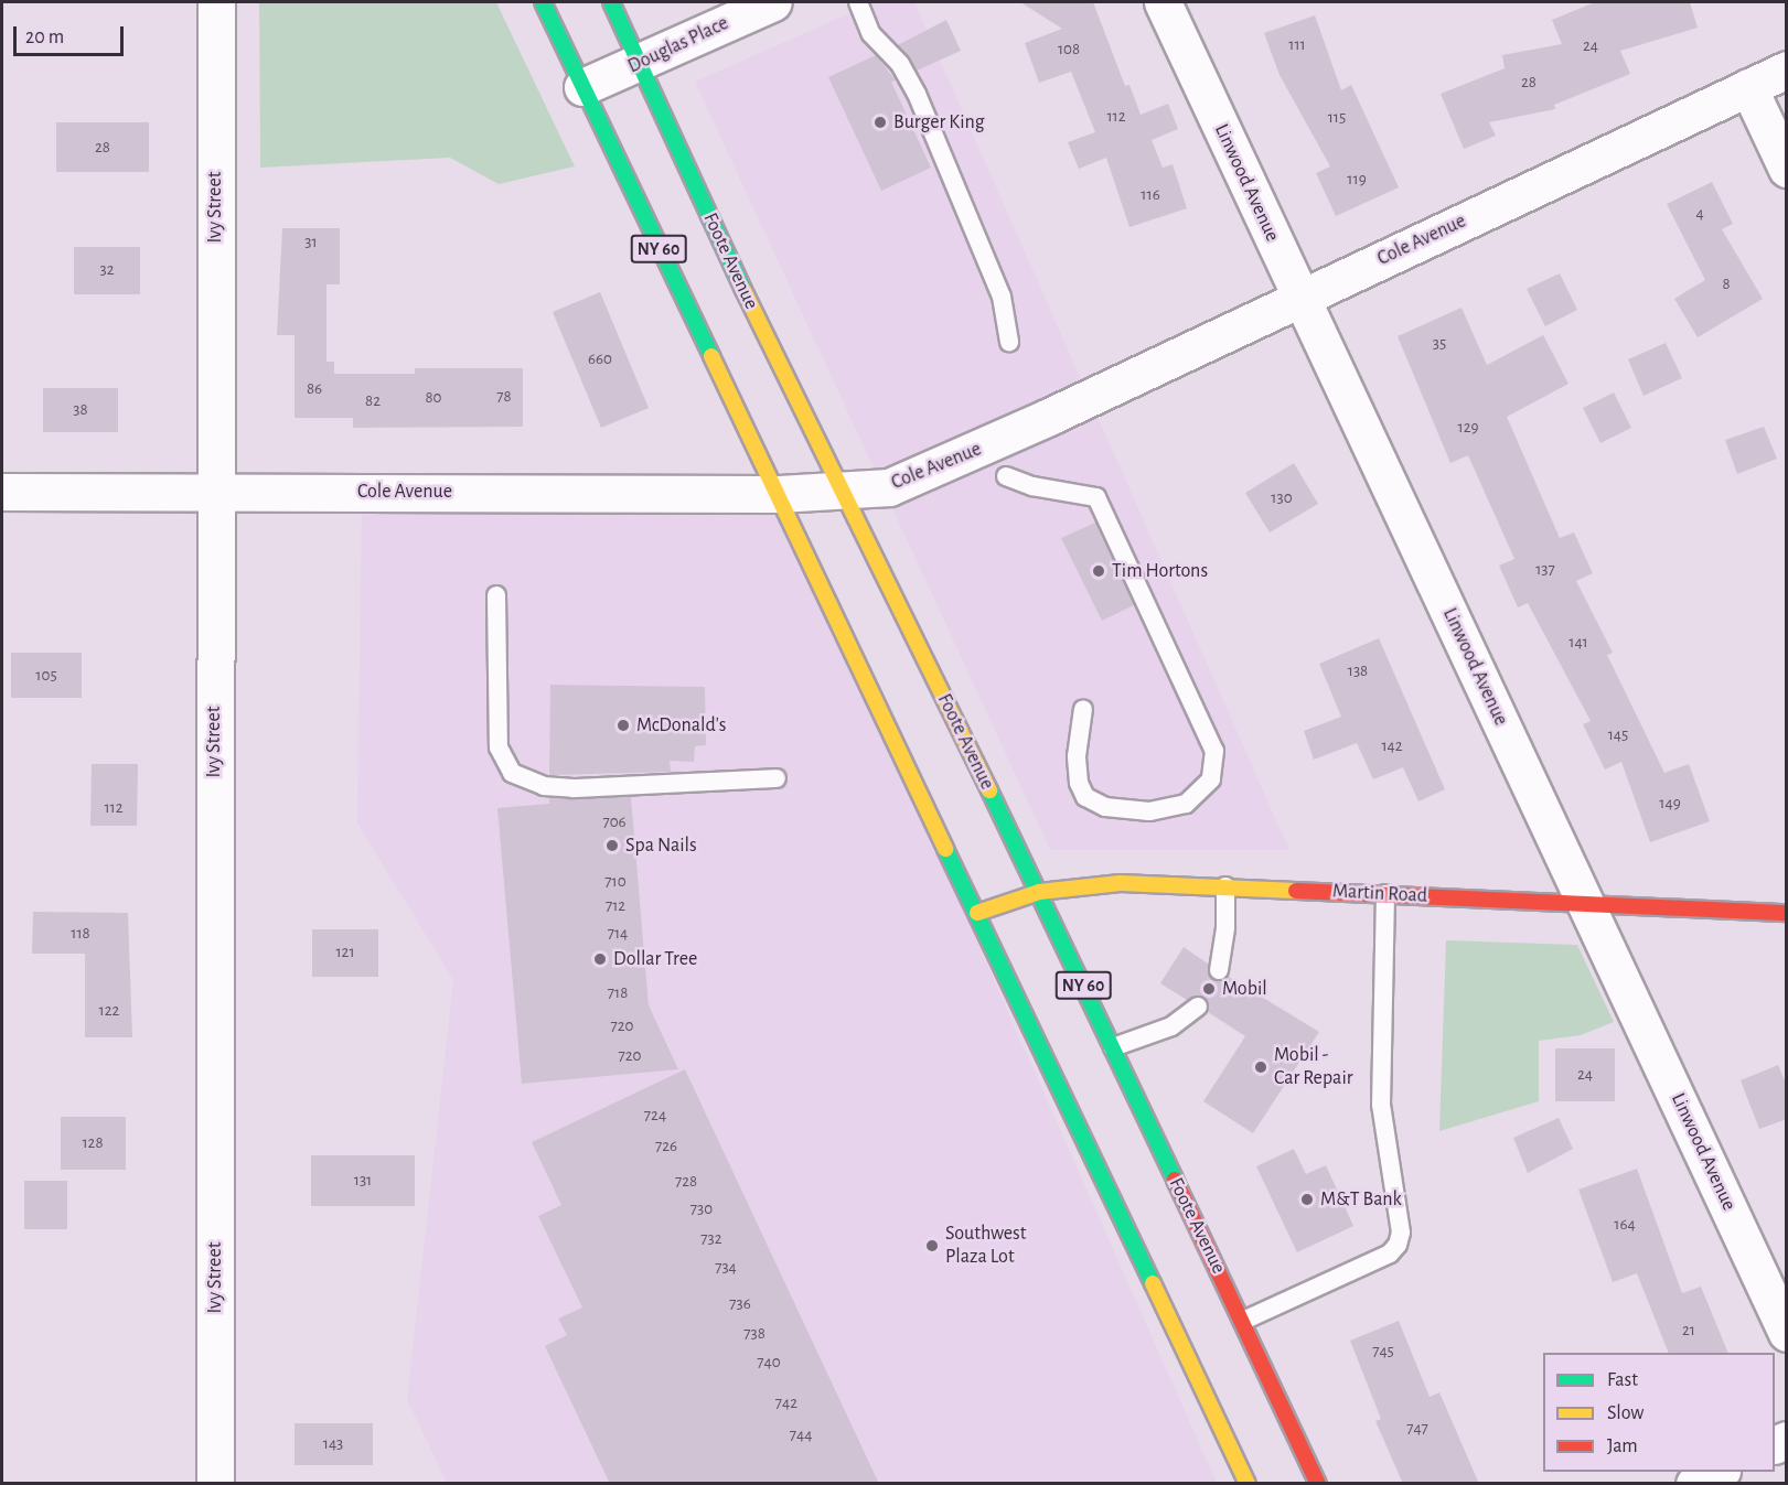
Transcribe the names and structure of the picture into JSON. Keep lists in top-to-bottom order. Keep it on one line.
{"streets":{"main road":["NY 60","Foote Avenue","Martin Road"],"street":["Douglas Place","Linwood Avenue","Ivy Street","Cole Avenue"]},"crossings":[["Douglas Place","NY 60"],["Douglas Place","Foote Avenue"],["Linwood Avenue","Cole Avenue"],["Linwood Avenue","Martin Road"],["Ivy Street","Cole Avenue"],["Cole Avenue","NY 60"],["Cole Avenue","Foote Avenue"],["NY 60","Martin Road"],["Foote Avenue","Martin Road"]],"places":["Burger King","Tim Hortons","McDonald's","Spa Nails","Dollar Tree","Mobil","Mobil - Car Repair","M&T Bank","Southwest Plaza Lot"],"house_numbers":["111","24","108","28","112","115","28","119","116","4","31","32","8","35","660","86","78","80","82","38","129","130","137","141","138","105","145","142","149","112","706","710","712","118","714","121","718","122","720","720","24","724","128","726","131","728","730","164","732","734","736","21","738","745","740","742","747","744","143"],"legend":["Fast","Slow","Jam"],"scale_bar":"20 m"}
